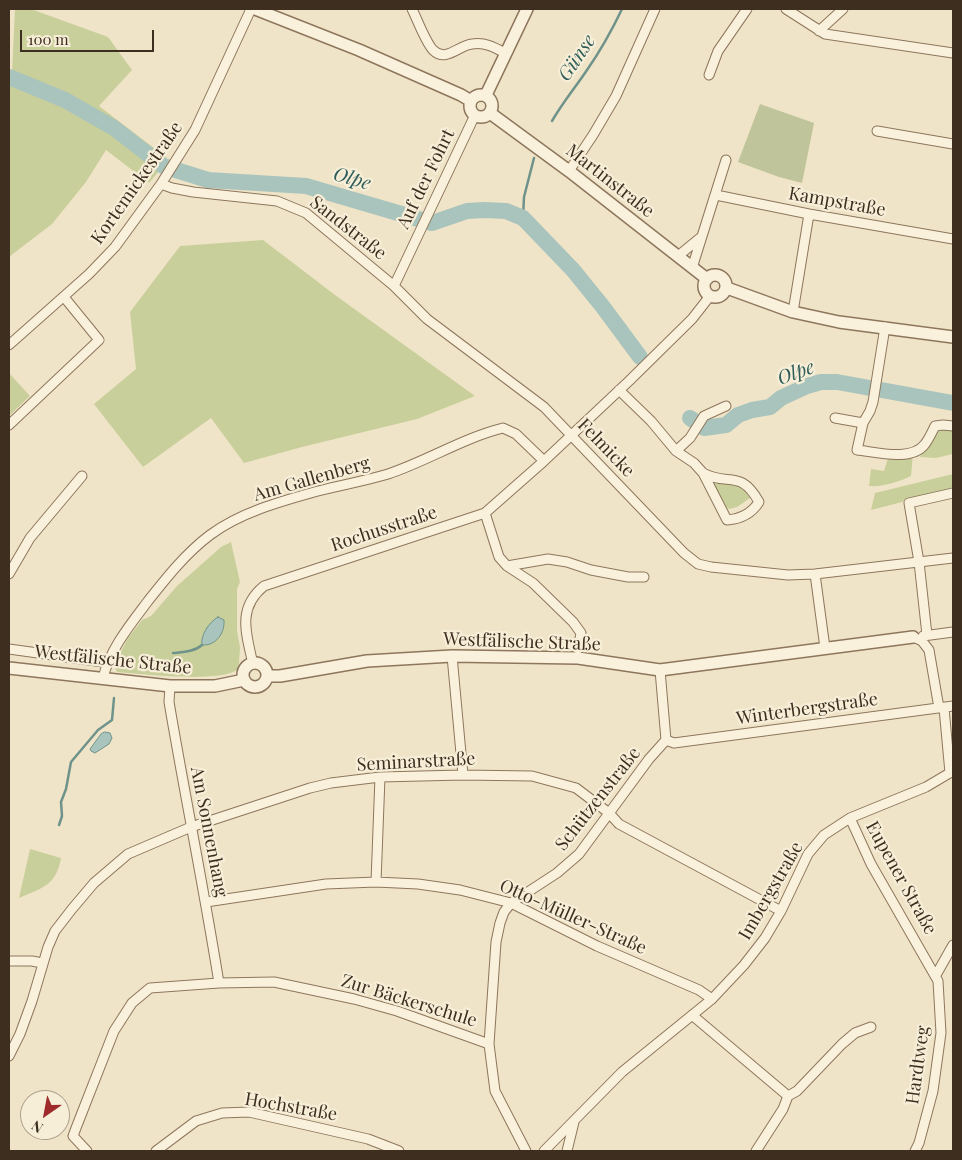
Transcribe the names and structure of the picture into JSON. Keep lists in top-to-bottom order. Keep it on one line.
{"streets":{"street":["Auf der Fohrt","Martinstraße","Kortemickestraße","Kampstraße","Sandstraße","Felmicke","Am Gallenberg","Rochusstraße","Westfälische Straße","Winterbergstraße","Seminarstraße","Schützenstraße","Am Sonnenhang","Eupener Straße","Imbergstraße","Otto-Müller-Straße","Zur Bäckerschule","Hardtweg","Hochstraße"]},"crossings":[["Auf der Fohrt","Martinstraße"],["Auf der Fohrt","Sandstraße"],["Auf der Fohrt","Felmicke"],["Martinstraße","Rochusstraße"],["Kortemickestraße","Sandstraße"],["Sandstraße","Felmicke"],["Felmicke","Rochusstraße"],["Am Gallenberg","Rochusstraße"],["Am Gallenberg","Westfälische Straße"],["Rochusstraße","Westfälische Straße"],["Westfälische Straße","Am Sonnenhang"],["Winterbergstraße","Schützenstraße"],["Seminarstraße","Schützenstraße"],["Seminarstraße","Am Sonnenhang"],["Seminarstraße","Imbergstraße"],["Schützenstraße","Otto-Müller-Straße"],["Am Sonnenhang","Otto-Müller-Straße"],["Am Sonnenhang","Zur Bäckerschule"],["Eupener Straße","Imbergstraße"],["Eupener Straße","Hardtweg"],["Imbergstraße","Otto-Müller-Straße"]],"water":["Günse","Olpe"],"scale_bar":"100 m","north":"bottom left"}
